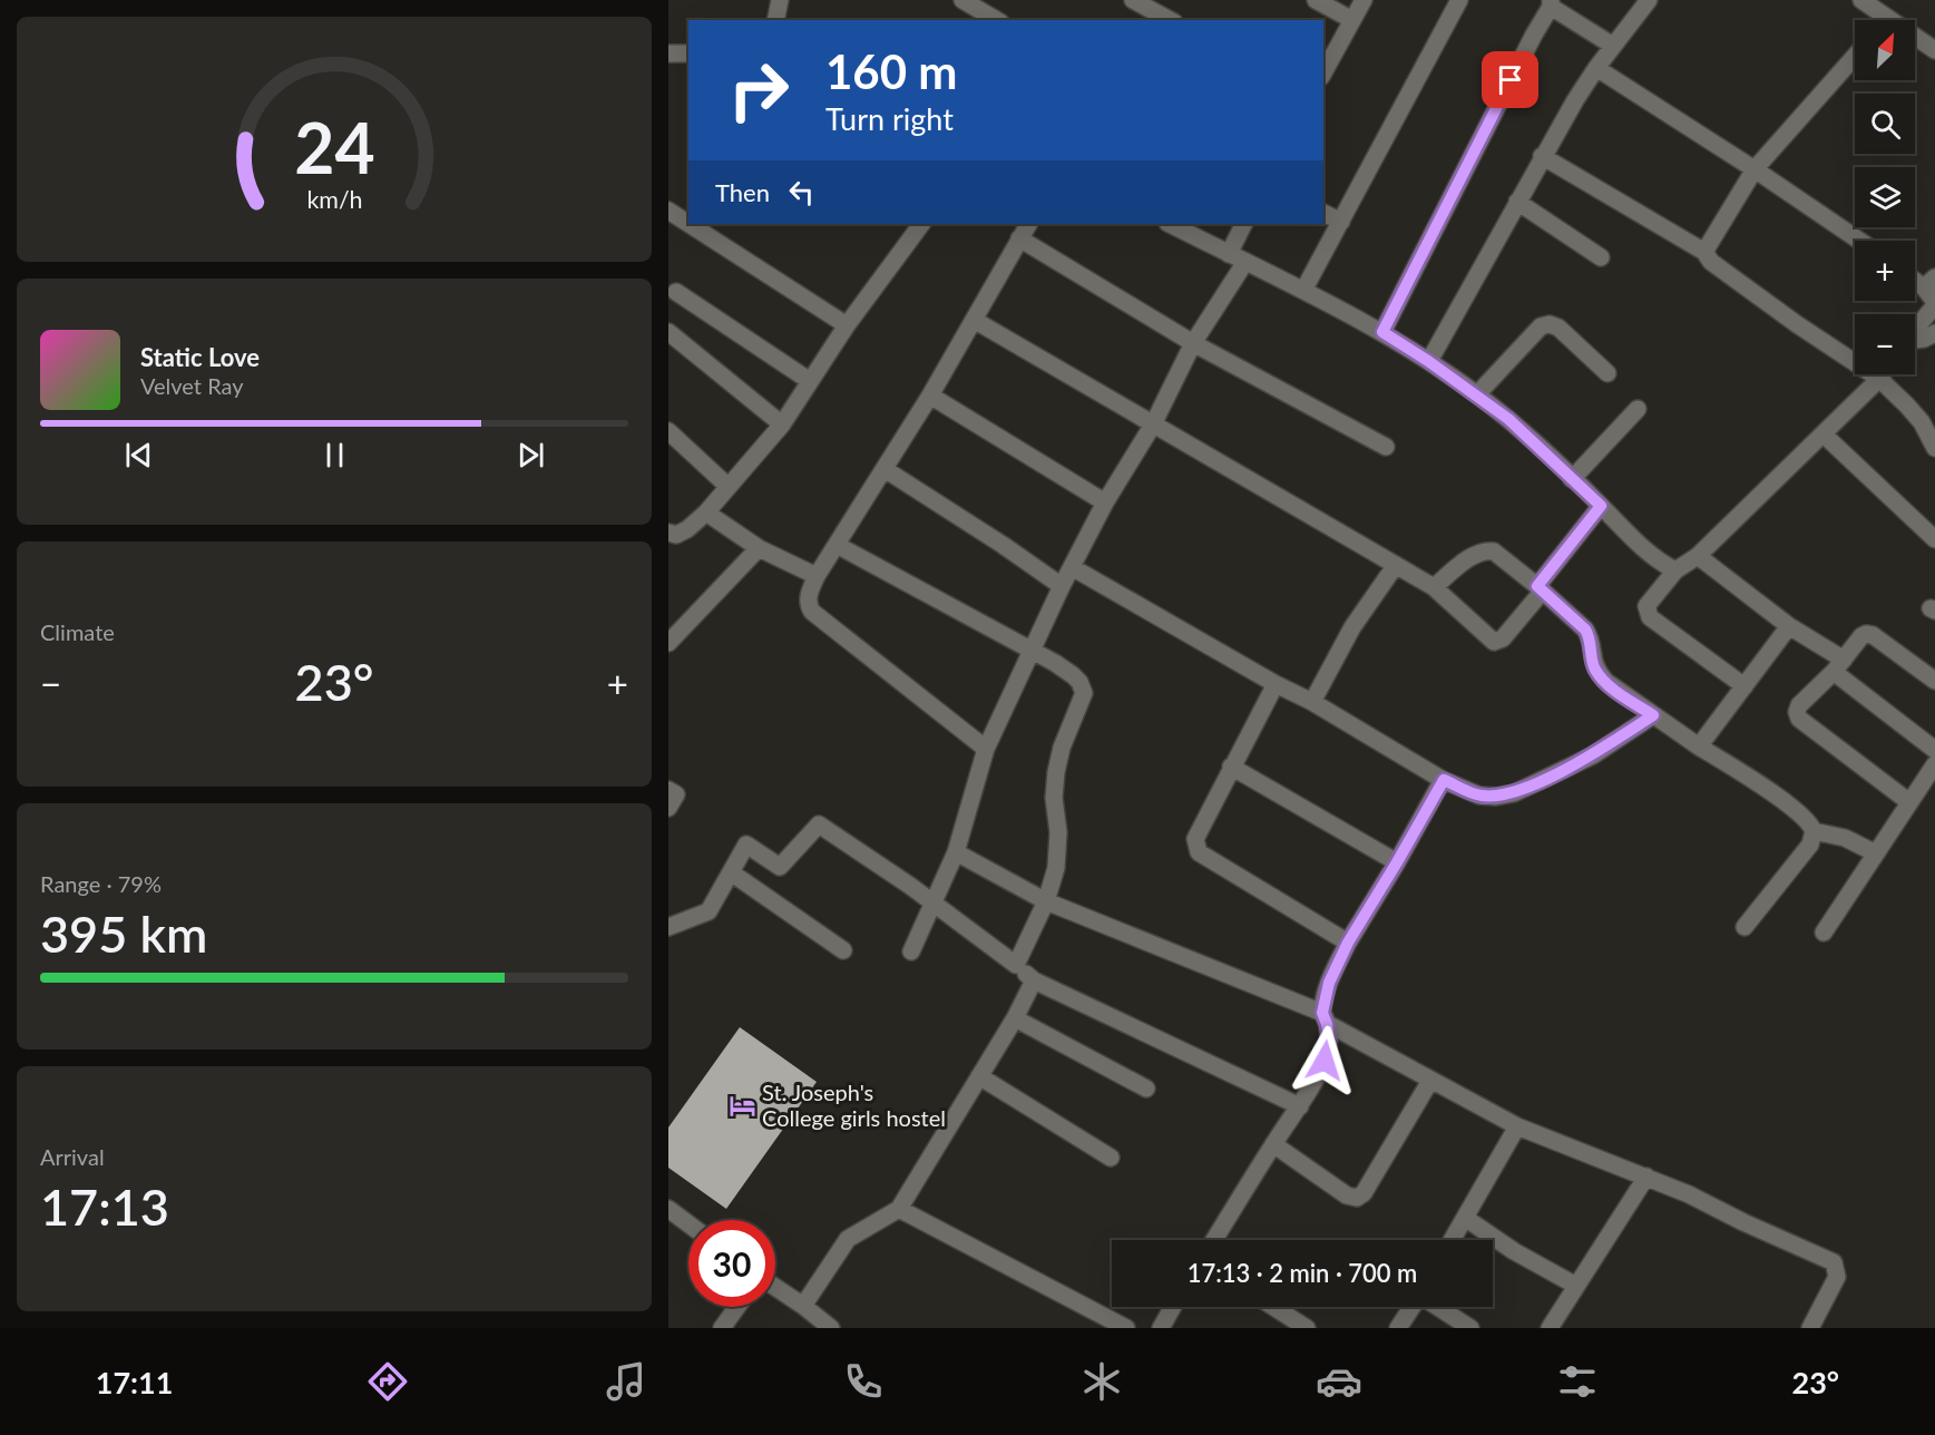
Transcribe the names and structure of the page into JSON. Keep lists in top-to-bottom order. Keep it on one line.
{"places":{"hotel":["St. Joseph's College girls hostel"]},"north":"top right","page":{"map_buttons":["+","−"],"turn":["160 m","Turn right"],"then":"Then","song":["Static Love","Velvet Ray"],"tile":["Climate",["Range · 79%","395 km"],["Arrival","17:13"]],"heat":["−","23°","+"],"limit":"30","trip":"17:13 · 2 min · 700 m","tabs":["17:11","23°"],"gauge":["24","km/h"]}}
